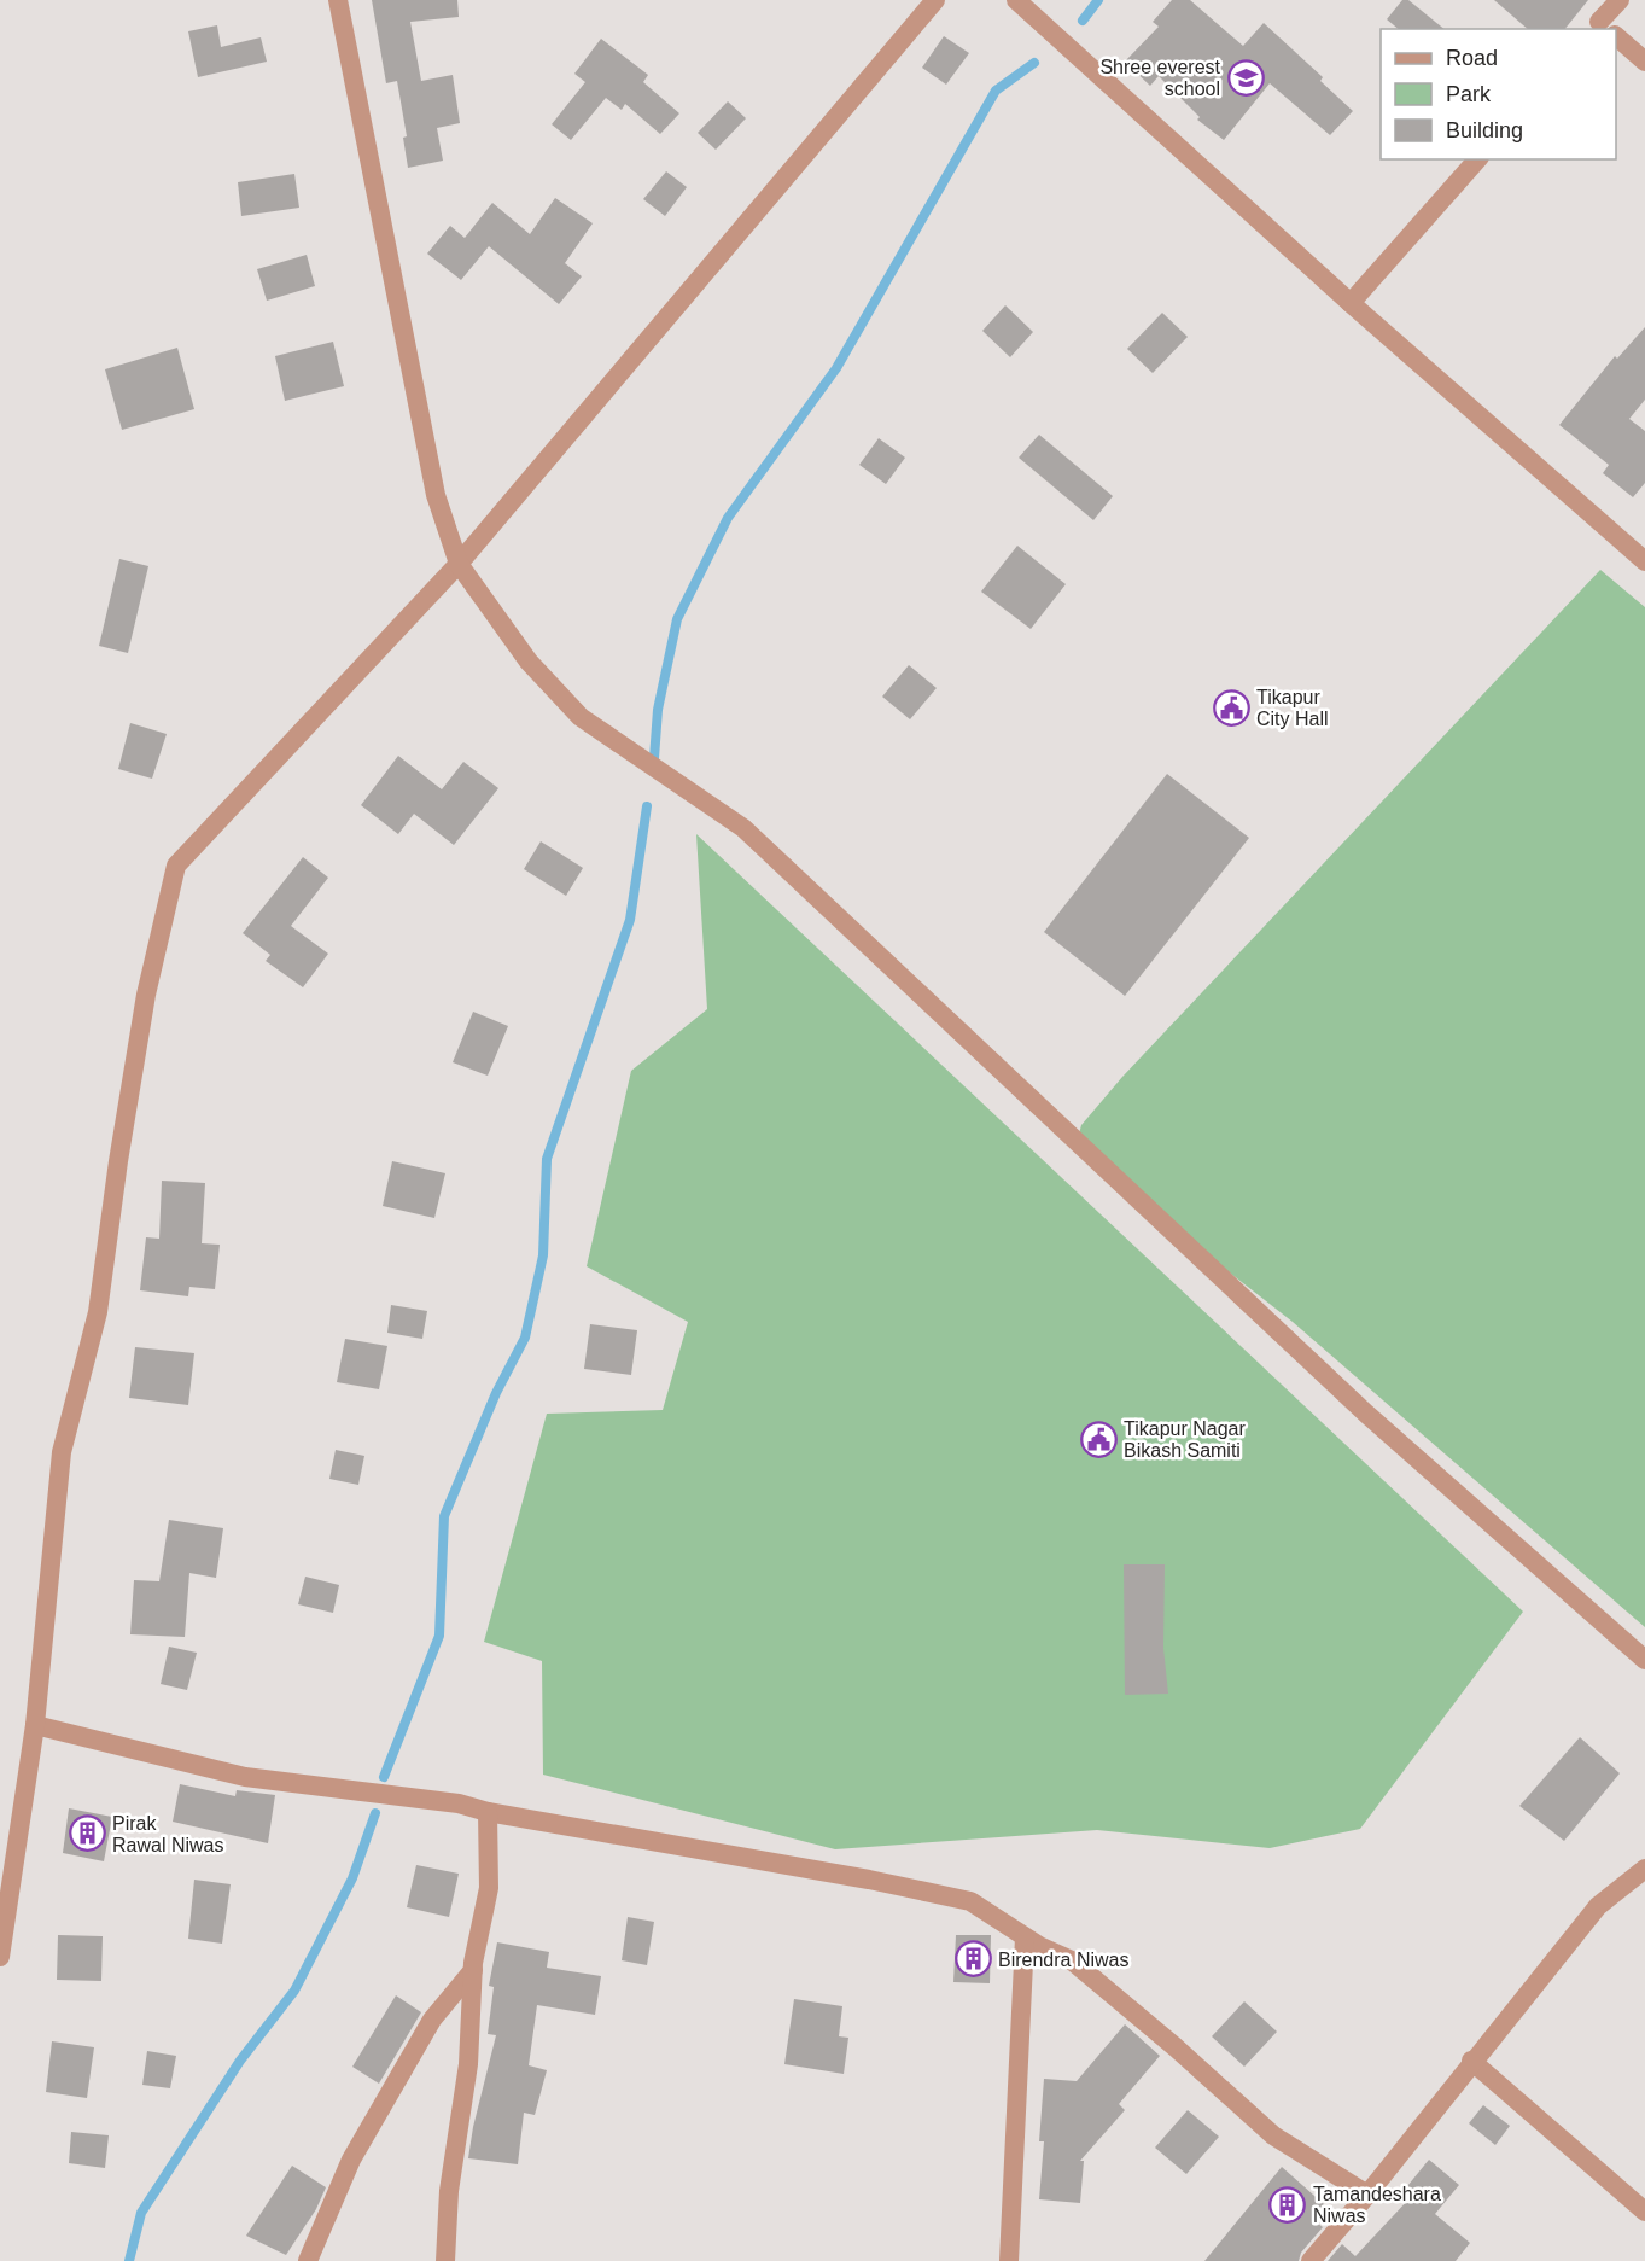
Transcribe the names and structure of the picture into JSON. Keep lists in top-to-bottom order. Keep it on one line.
{"places":{"school or university":["Shree everest school"],"public building":["Tikapur City Hall","Tikapur Nagar Bikash Samiti"],"building":["Pirak Rawal Niwas","Birendra Niwas","Tamandeshara Niwas"]},"legend":["Road","Park","Building"]}
